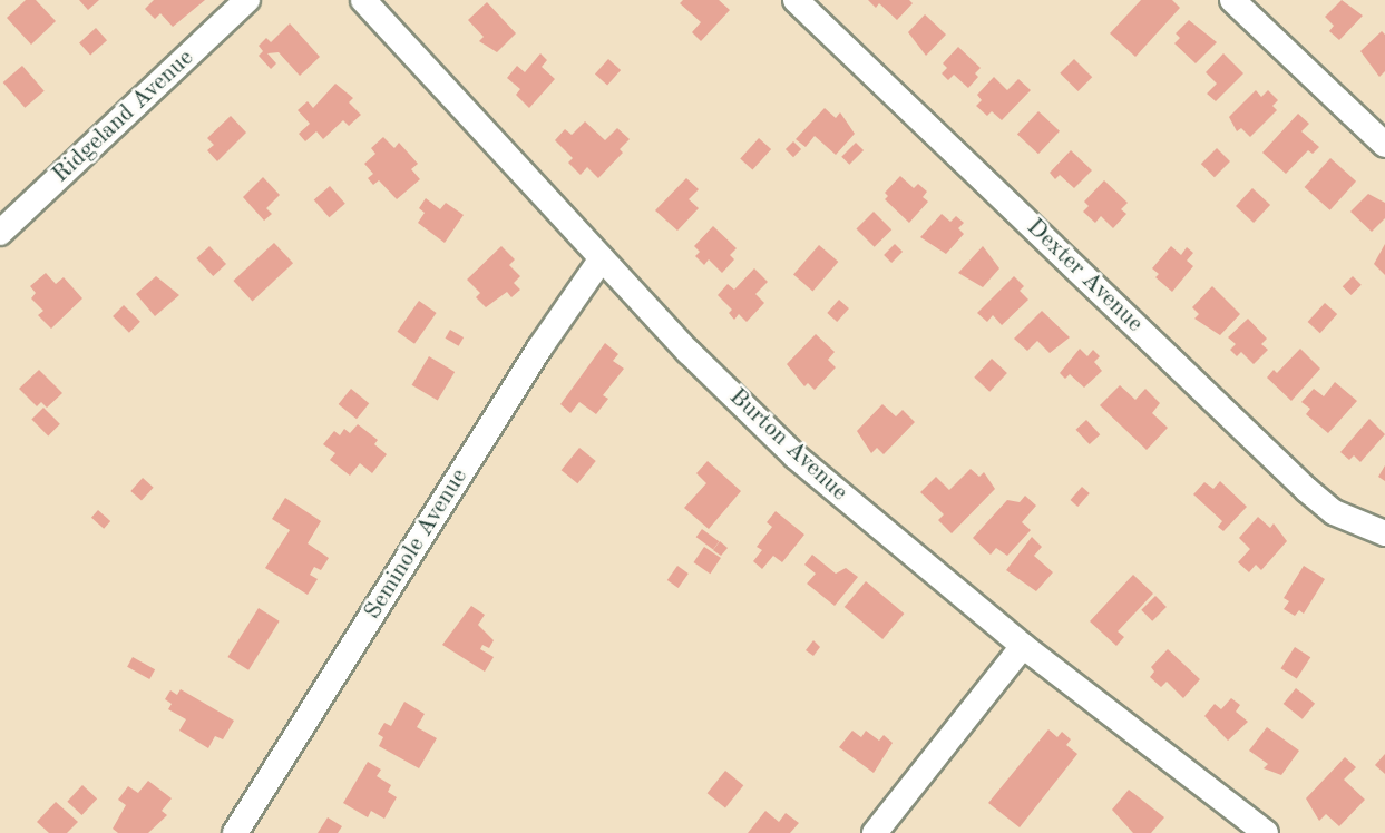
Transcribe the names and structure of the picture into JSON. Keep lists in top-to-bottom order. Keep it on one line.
{"streets":{"street":["Ridgeland Avenue","Dexter Avenue","Burton Avenue","Seminole Avenue"]},"crossings":[["Burton Avenue","Seminole Avenue"]]}
